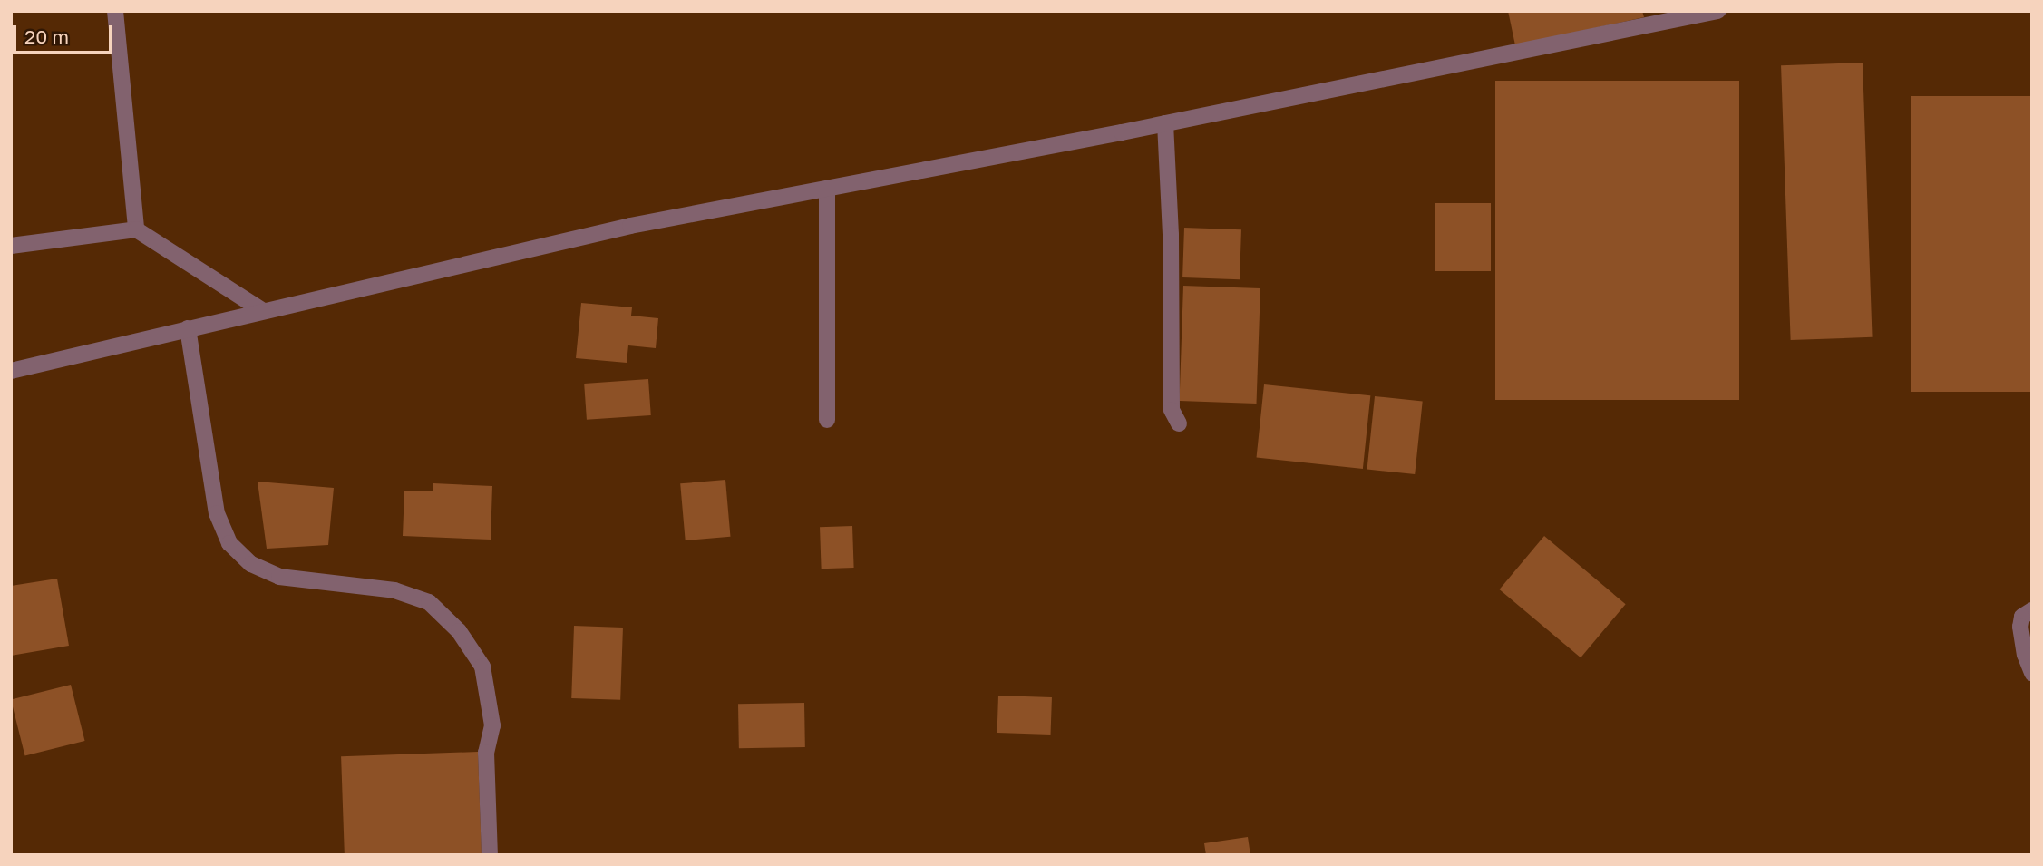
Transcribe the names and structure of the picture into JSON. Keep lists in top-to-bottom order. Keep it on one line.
{"scale_bar":"20 m"}
